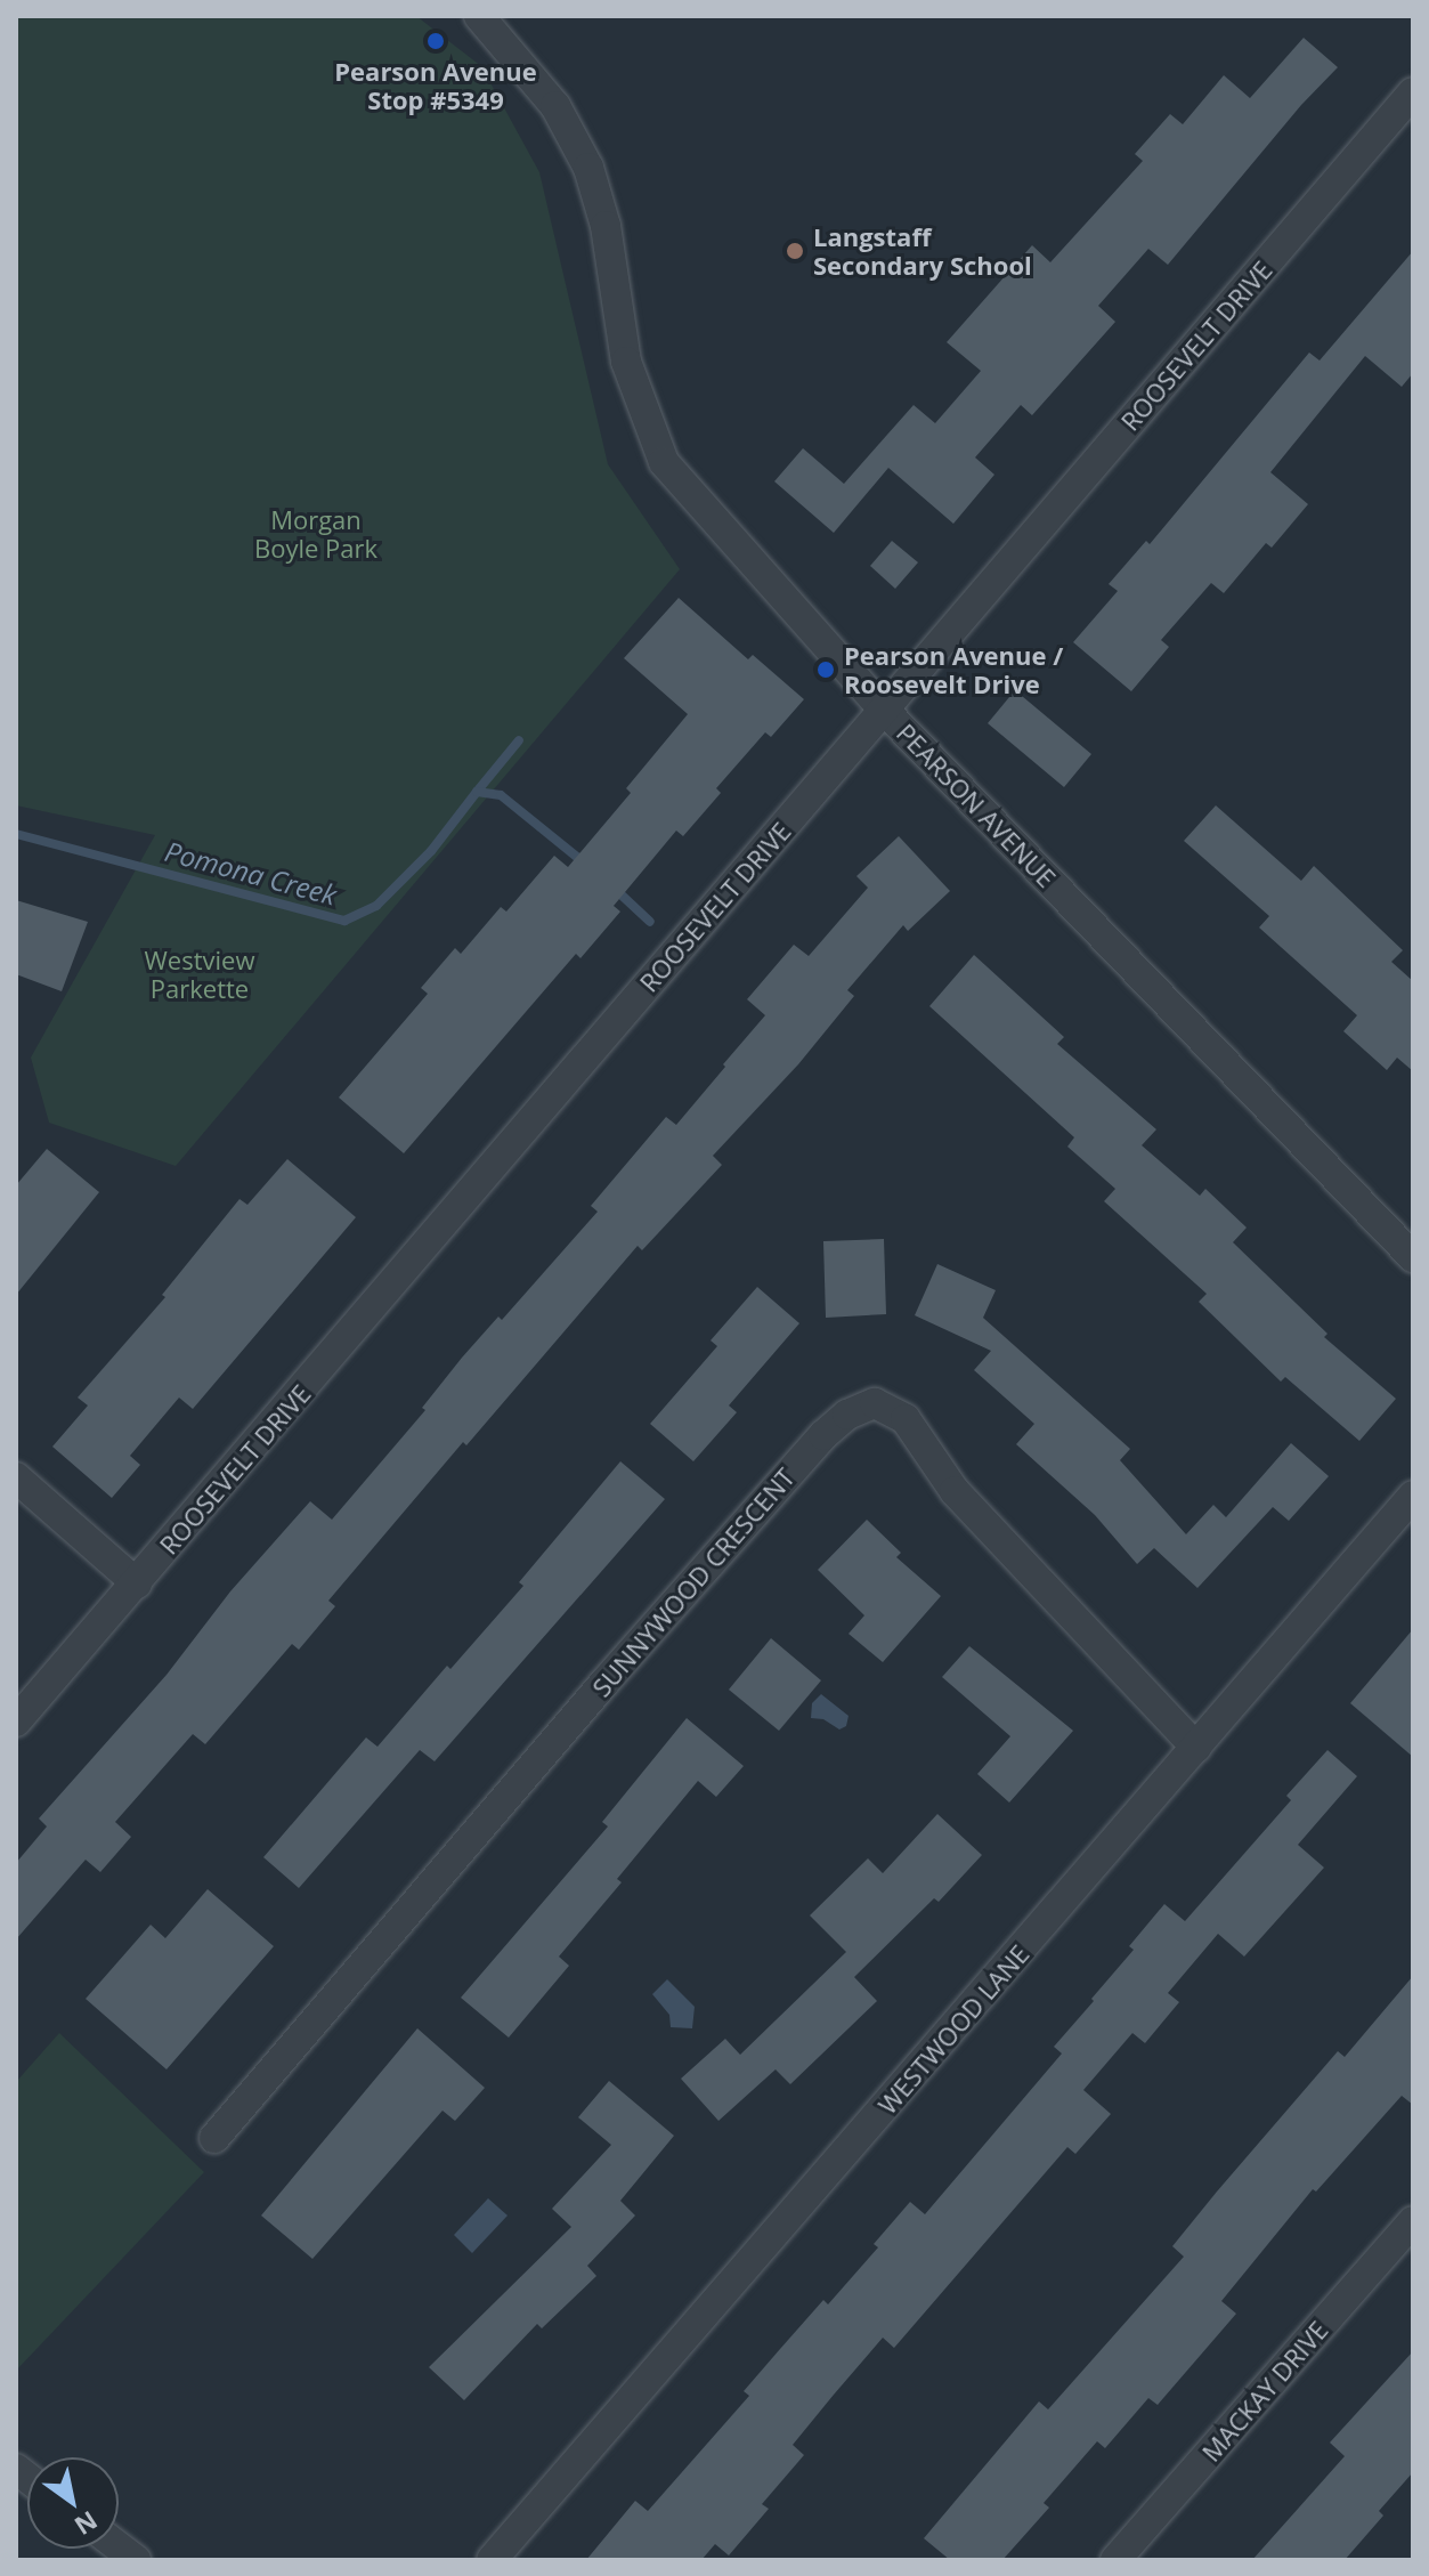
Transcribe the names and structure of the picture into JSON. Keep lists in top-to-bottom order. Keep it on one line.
{"streets":{"street":["ROOSEVELT DRIVE","PEARSON AVENUE","SUNNYWOOD CRESCENT","WESTWOOD LANE","MACKAY DRIVE"]},"crossings":[["ROOSEVELT DRIVE","PEARSON AVENUE"],["SUNNYWOOD CRESCENT","WESTWOOD LANE"]],"water":["Pomona Creek"],"parks":["Morgan Boyle Park","Westview Parkette"],"places":["Pearson Avenue Stop #5349","Langstaff Secondary School","Pearson Avenue / Roosevelt Drive"],"north":"bottom right"}
